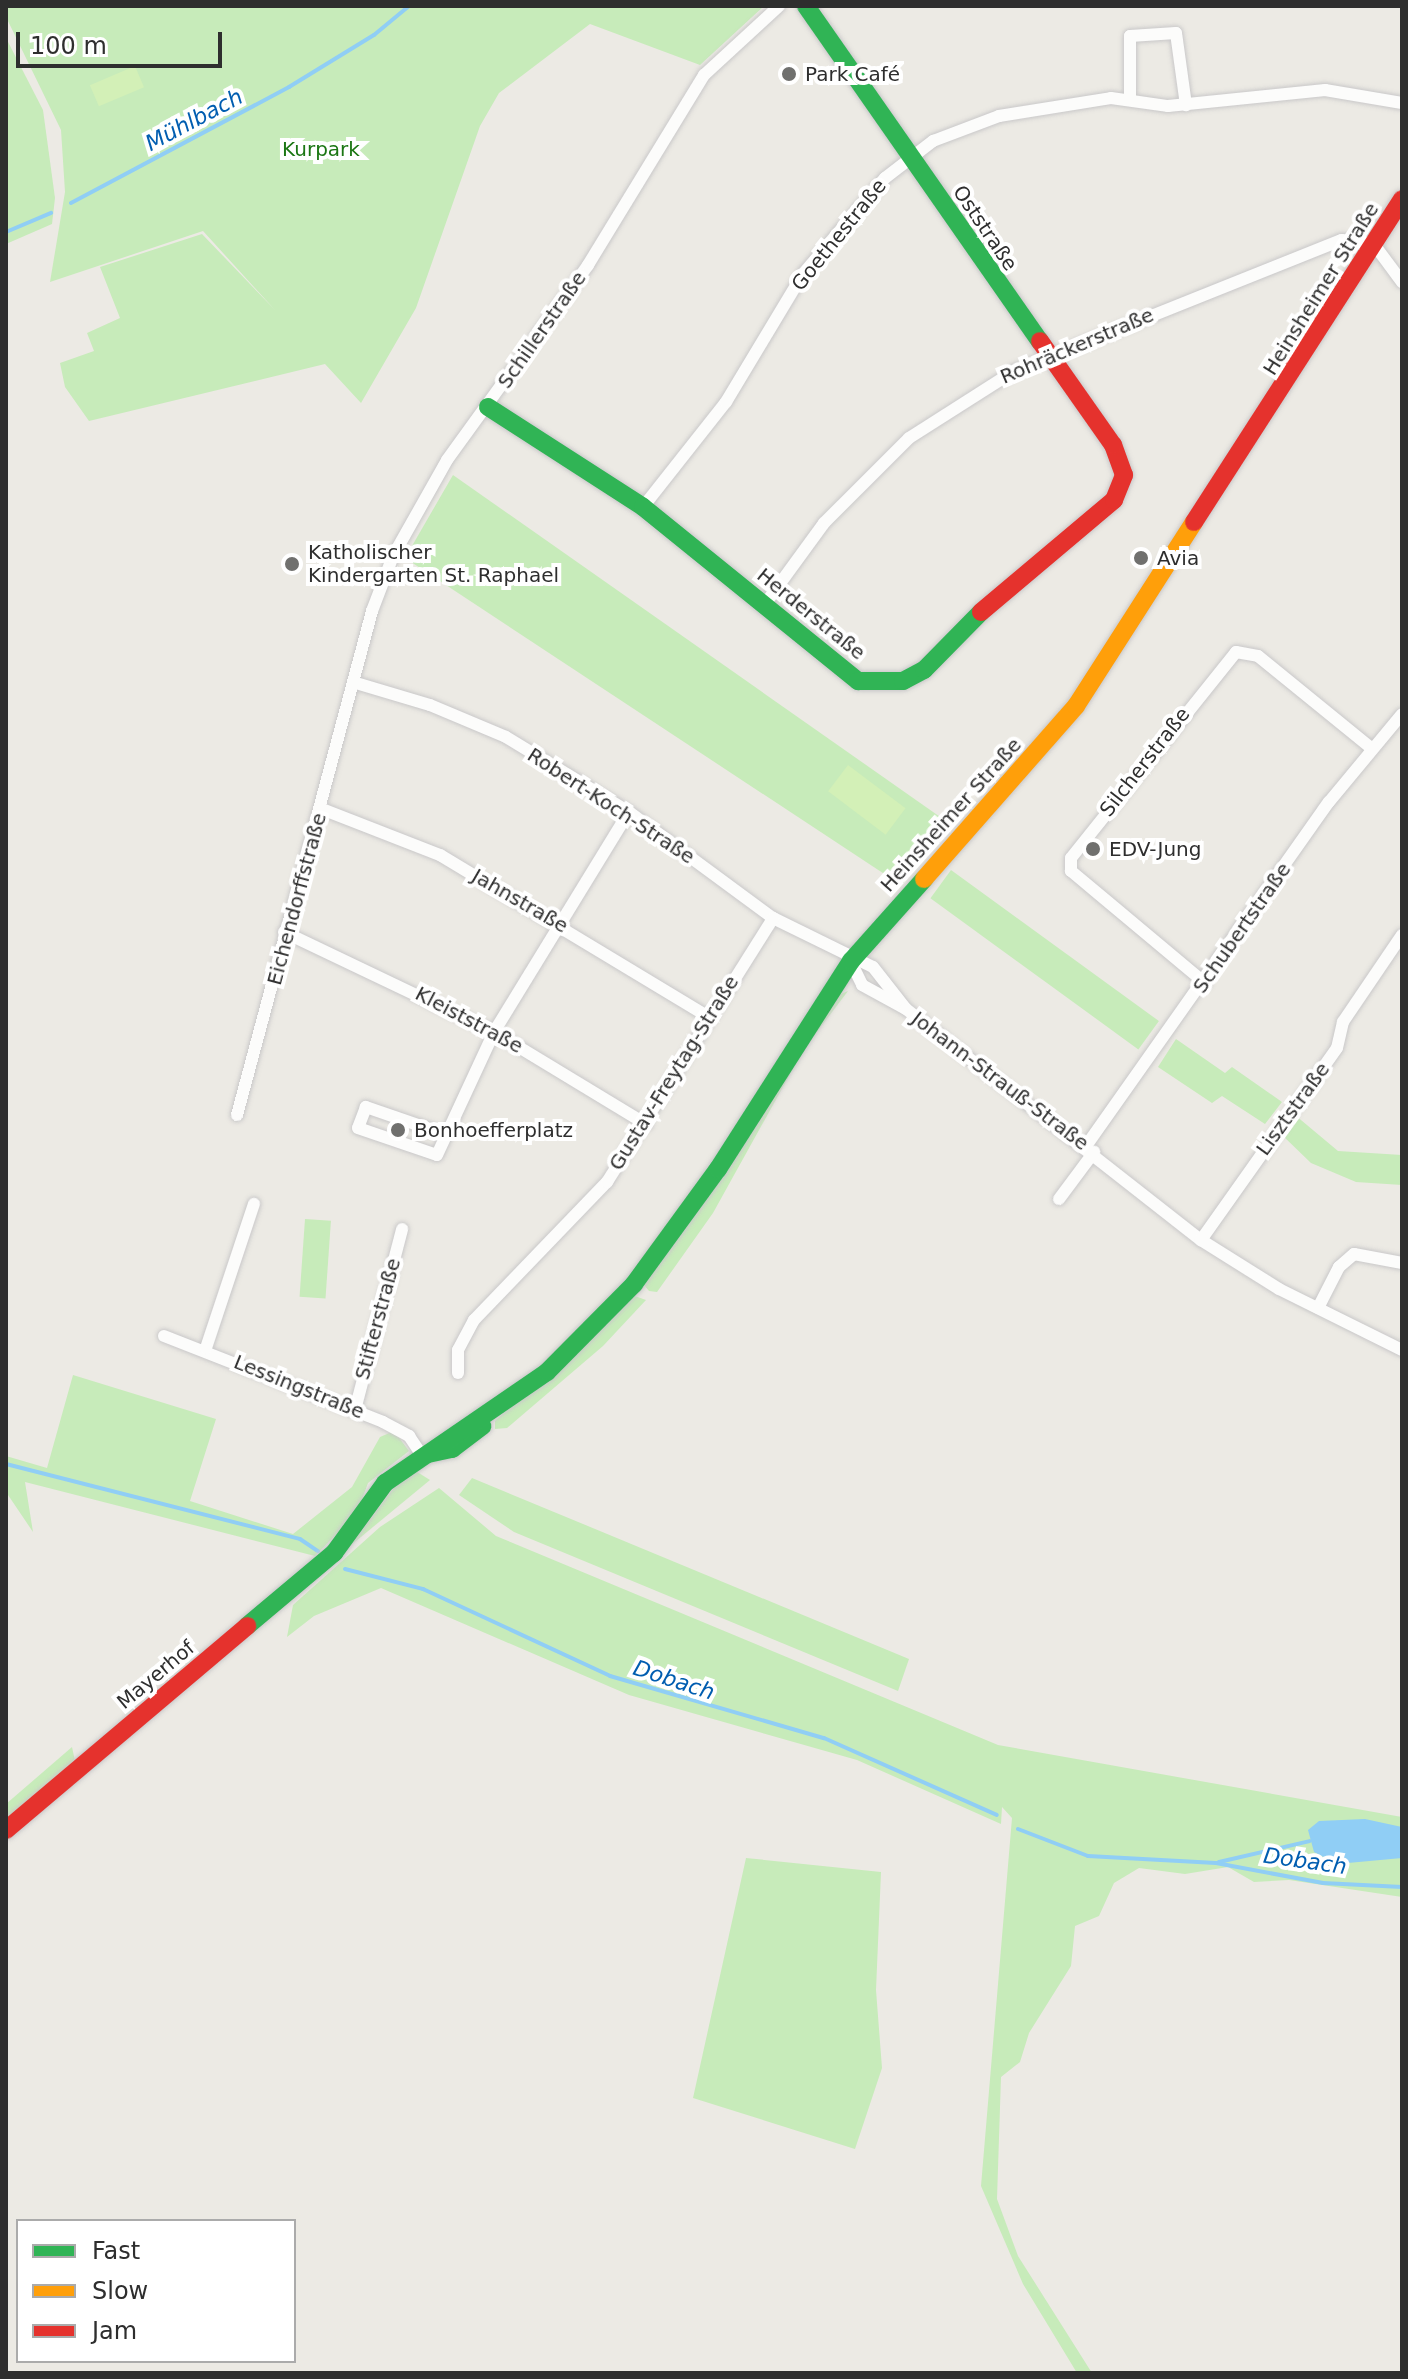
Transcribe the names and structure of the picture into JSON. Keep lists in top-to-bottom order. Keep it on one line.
{"streets":{"street":["Oststraße","Goethestraße","Heinsheimer Straße","Schillerstraße","Rohräckerstraße","Herderstraße","Silcherstraße","Robert-Koch-Straße","Eichendorffstraße","Jahnstraße","Schubertstraße","Kleiststraße","Gustav-Freytag-Straße","Johann-Strauß-Straße","Lisztstraße","Stifterstraße","Lessingstraße","Mayerhof"]},"crossings":[["Oststraße","Goethestraße"],["Oststraße","Rohräckerstraße"],["Oststraße","Herderstraße"],["Goethestraße","Herderstraße"],["Heinsheimer Straße","Rohräckerstraße"],["Heinsheimer Straße","Robert-Koch-Straße"],["Heinsheimer Straße","Johann-Strauß-Straße"],["Heinsheimer Straße","Lessingstraße"],["Heinsheimer Straße","Mayerhof"],["Schillerstraße","Herderstraße"],["Schillerstraße","Robert-Koch-Straße"],["Schillerstraße","Eichendorffstraße"],["Rohräckerstraße","Herderstraße"],["Silcherstraße","Schubertstraße"],["Robert-Koch-Straße","Eichendorffstraße"],["Robert-Koch-Straße","Gustav-Freytag-Straße"],["Robert-Koch-Straße","Johann-Strauß-Straße"],["Eichendorffstraße","Jahnstraße"],["Eichendorffstraße","Kleiststraße"],["Jahnstraße","Gustav-Freytag-Straße"],["Schubertstraße","Johann-Strauß-Straße"],["Kleiststraße","Gustav-Freytag-Straße"],["Johann-Strauß-Straße","Lisztstraße"],["Stifterstraße","Lessingstraße"]],"water":["Mühlbach","Dobach"],"parks":["Kurpark"],"places":["Park Café","Avia","Katholischer Kindergarten St. Raphael","EDV-Jung","Bonhoefferplatz"],"legend":["Fast","Slow","Jam"],"scale_bar":"100 m"}
